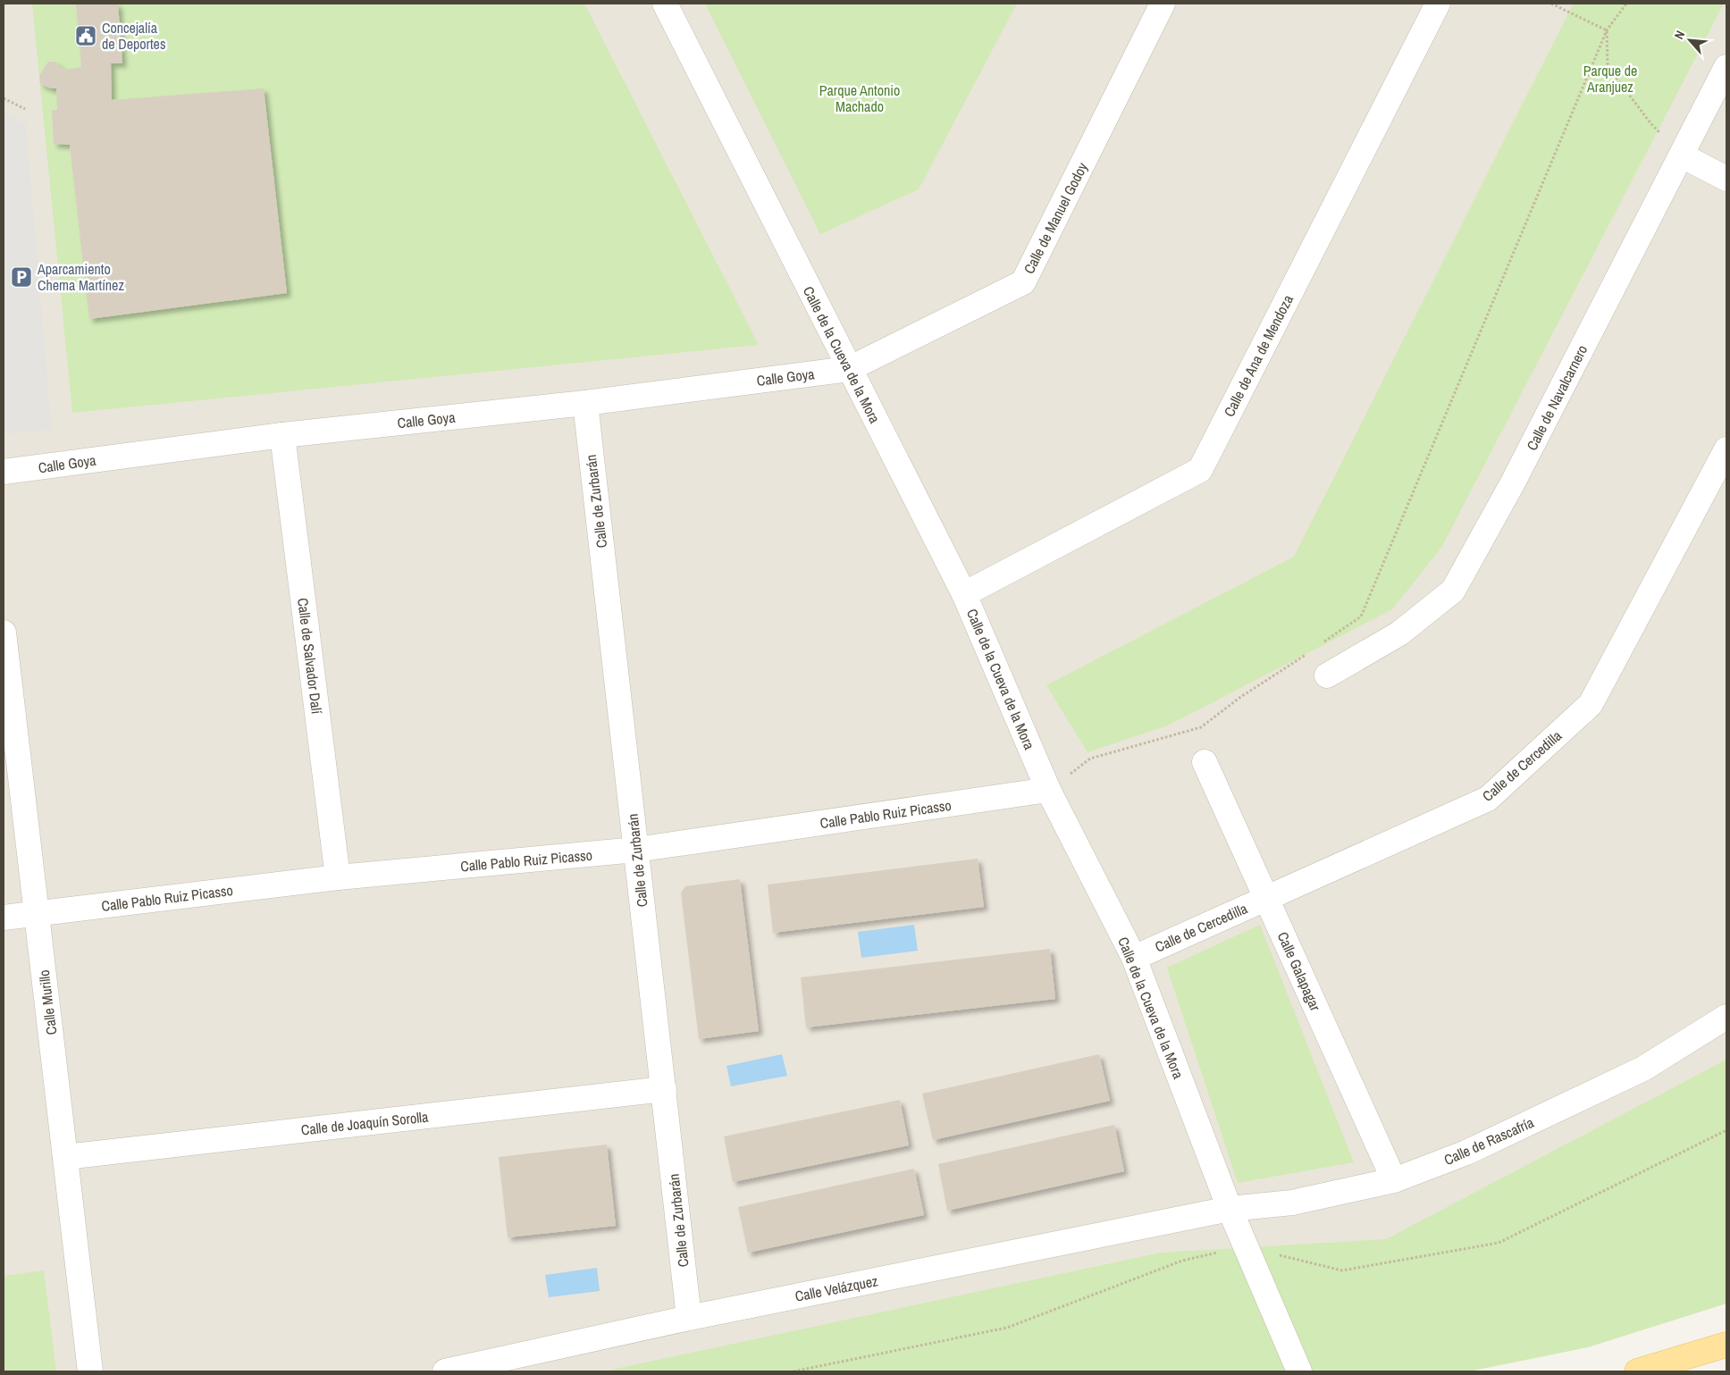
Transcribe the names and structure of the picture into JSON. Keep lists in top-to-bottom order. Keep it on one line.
{"streets":{"street":["Calle de Manuel Godoy","Calle de la Cueva de la Mora","Calle de Ana de Mendoza","Calle Goya","Calle de Navalcarnero","Calle de Zurbarán","Calle de Salvador Dalí","Calle de Cercedilla","Calle Pablo Ruiz Picasso","Calle Galapagar","Calle Murillo","Calle de Joaquín Sorolla","Calle de Rascafría","Calle Velázquez"]},"crossings":[["Calle de Manuel Godoy","Calle de la Cueva de la Mora"],["Calle de Manuel Godoy","Calle Goya"],["Calle de la Cueva de la Mora","Calle de Ana de Mendoza"],["Calle de la Cueva de la Mora","Calle Goya"],["Calle de la Cueva de la Mora","Calle de Cercedilla"],["Calle de la Cueva de la Mora","Calle Pablo Ruiz Picasso"],["Calle de la Cueva de la Mora","Calle de Rascafría"],["Calle de la Cueva de la Mora","Calle Velázquez"],["Calle Goya","Calle de Zurbarán"],["Calle Goya","Calle de Salvador Dalí"],["Calle de Zurbarán","Calle Pablo Ruiz Picasso"],["Calle de Zurbarán","Calle de Joaquín Sorolla"],["Calle de Zurbarán","Calle Velázquez"],["Calle de Salvador Dalí","Calle Pablo Ruiz Picasso"],["Calle de Cercedilla","Calle Galapagar"],["Calle Pablo Ruiz Picasso","Calle Murillo"],["Calle Galapagar","Calle de Rascafría"],["Calle Murillo","Calle de Joaquín Sorolla"],["Calle de Rascafría","Calle Velázquez"]],"parks":["Parque de Aranjuez","Parque Antonio Machado"],"places":{"public building":["Concejalía de Deportes"],"parking":["Aparcamiento Chema Martínez"]},"north":"top left"}
